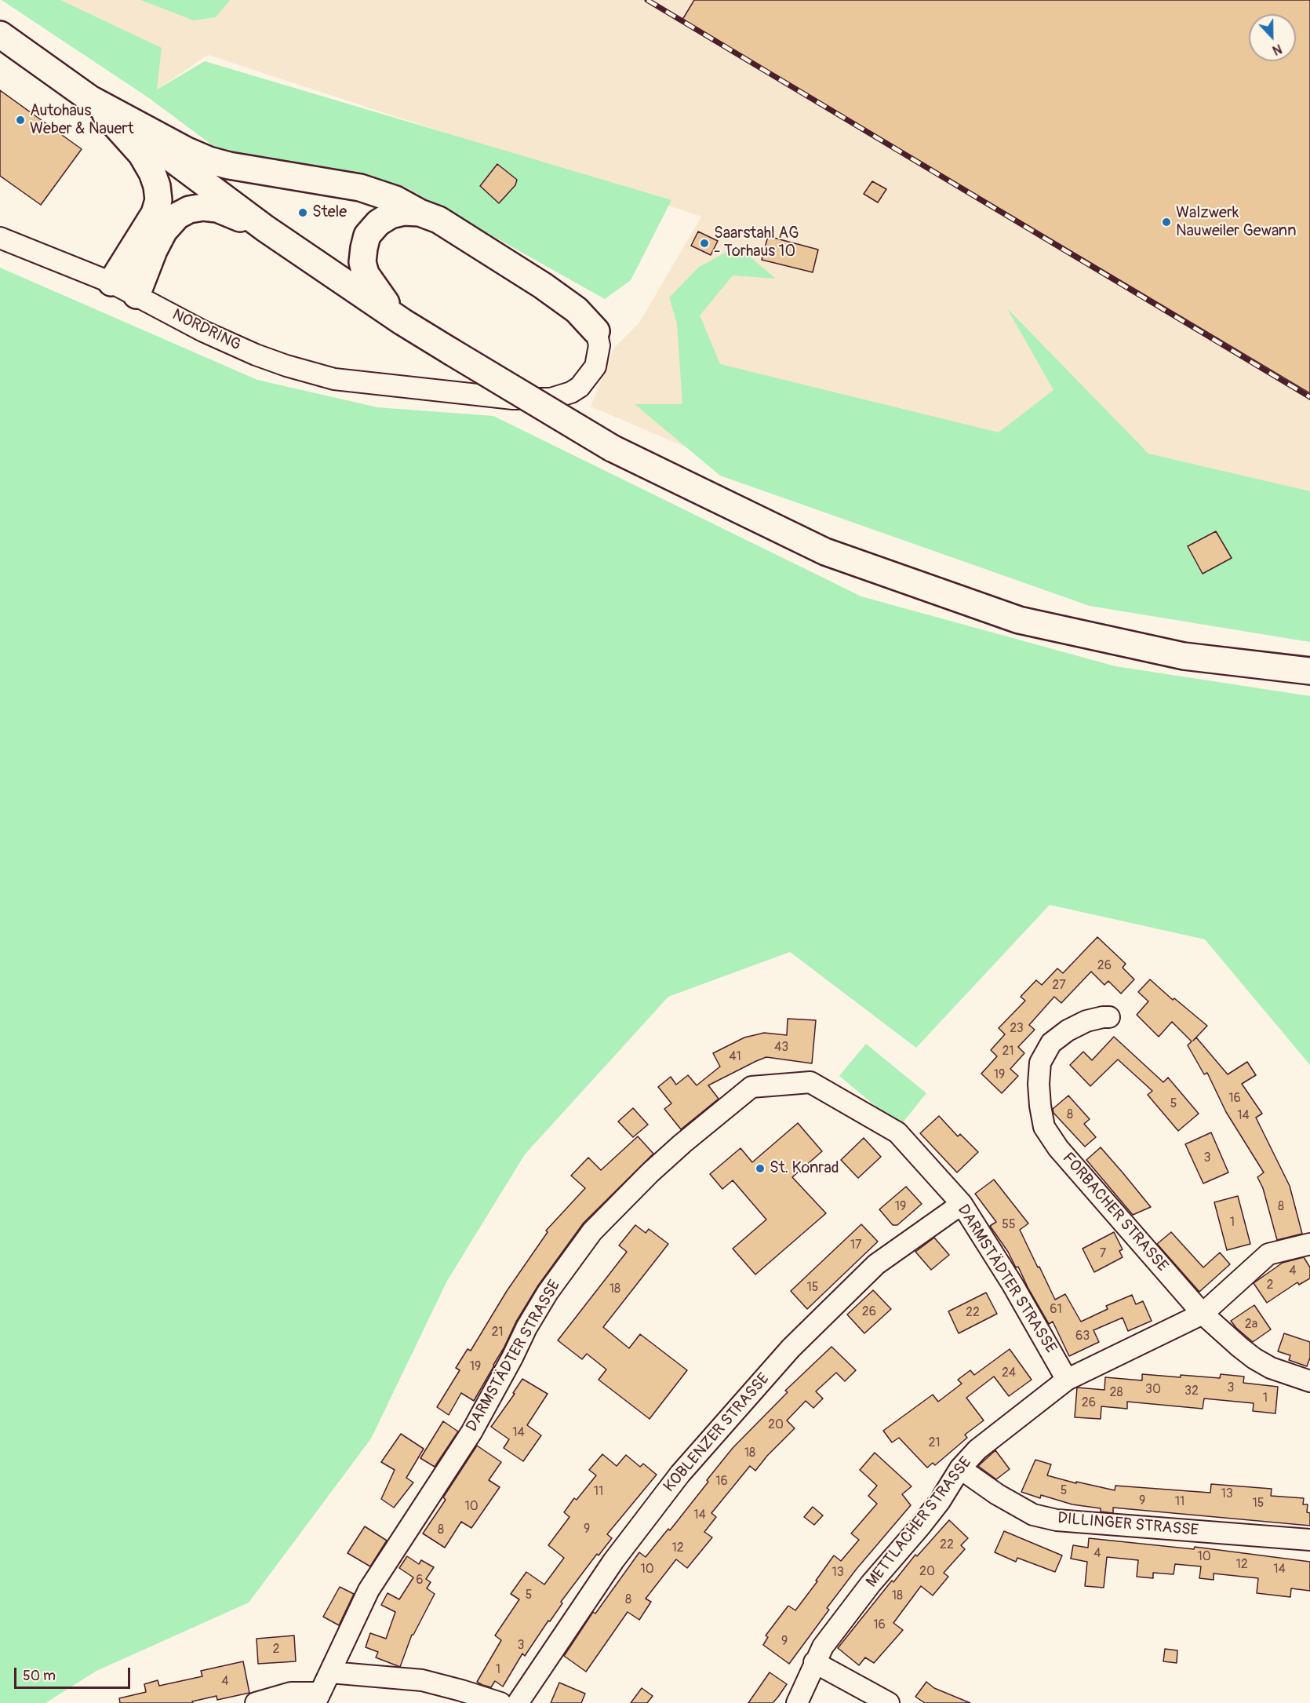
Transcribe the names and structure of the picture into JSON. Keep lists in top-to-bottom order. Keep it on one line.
{"streets":{"street":["NORDRING","FORBACHER STRASSE","DARMSTÄDTER STRASSE","KOBLENZER STRASSE","METTLACHER STRASSE","DILLINGER STRASSE"]},"crossings":[["FORBACHER STRASSE","METTLACHER STRASSE"],["DARMSTÄDTER STRASSE","KOBLENZER STRASSE"],["DARMSTÄDTER STRASSE","METTLACHER STRASSE"],["METTLACHER STRASSE","DILLINGER STRASSE"]],"places":["Autohaus Weber & Nauert","Stele","Walzwerk Nauweiler Gewann","Saarstahl AG - Torhaus 10","St. Konrad"],"house_numbers":["26","27","23","43","21","41","19","16","5","8","14","3","19","8","1","55","17","7","4","2","15","18","61","26","22","2a","21","63","19","24","3","30","32","28","1","26","20","14","21","18","16","5","11","13","9","11","15","10","14","9","8","22","12","4","10","12","10","14","20","13","6","5","18","8","16","9","3","2","1","4"],"scale_bar":"50 m","north":"bottom"}
